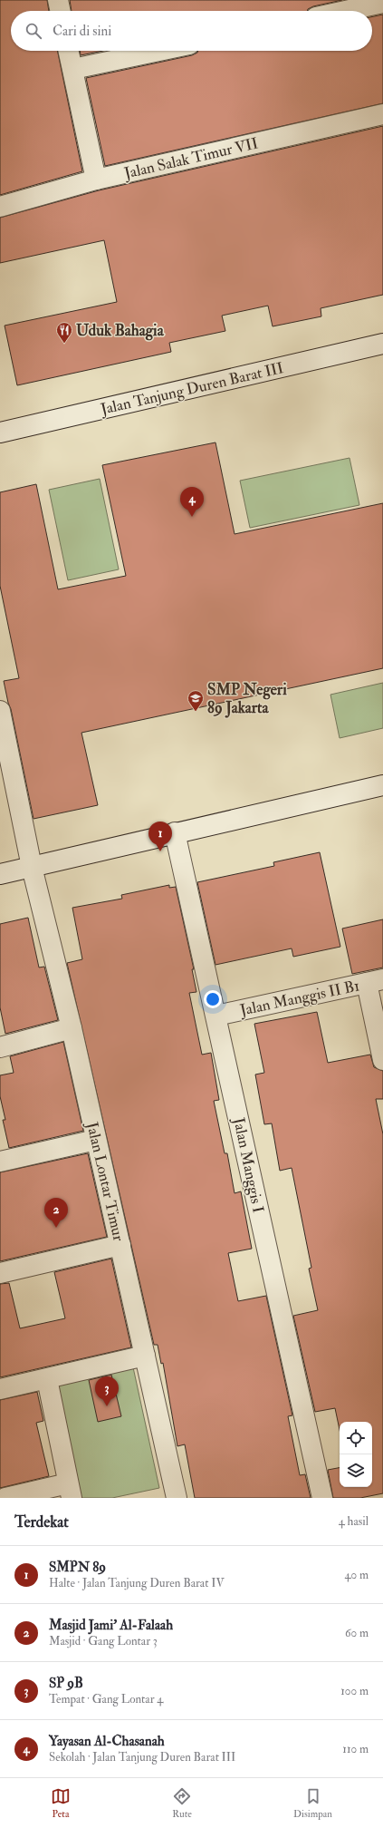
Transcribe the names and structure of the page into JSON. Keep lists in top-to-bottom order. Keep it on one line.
{"streets":{"street":["Jalan Salak Timur VII","Jalan Tanjung Duren Barat III","Jalan Manggis II B1","Jalan Manggis I","Jalan Lontar Timur"]},"crossings":[["Jalan Manggis II B1","Jalan Manggis I"]],"places":{"restaurant":["Uduk Bahagia"],"school or university":["SMP Negeri 89 Jakarta"]},"page":{"search":"Cari di sini","pins":["4","1","2","3"],"heading":["Terdekat","4 hasil"],"list":[{"mark":"1","name":"SMPN 89","note":"Halte · Jalan Tanjung Duren Barat IV","value":"40 m"},{"mark":"2","name":"Masjid Jami' Al-Falaah","note":"Masjid · Gang Lontar 3","value":"60 m"},{"mark":"3","name":"SP 9B","note":"Tempat · Gang Lontar 4","value":"100 m"},{"mark":"4","name":"Yayasan Al-Chasanah","note":"Sekolah · Jalan Tanjung Duren Barat III","value":"110 m"}],"nav":["Peta","Rute","Disimpan"]}}
